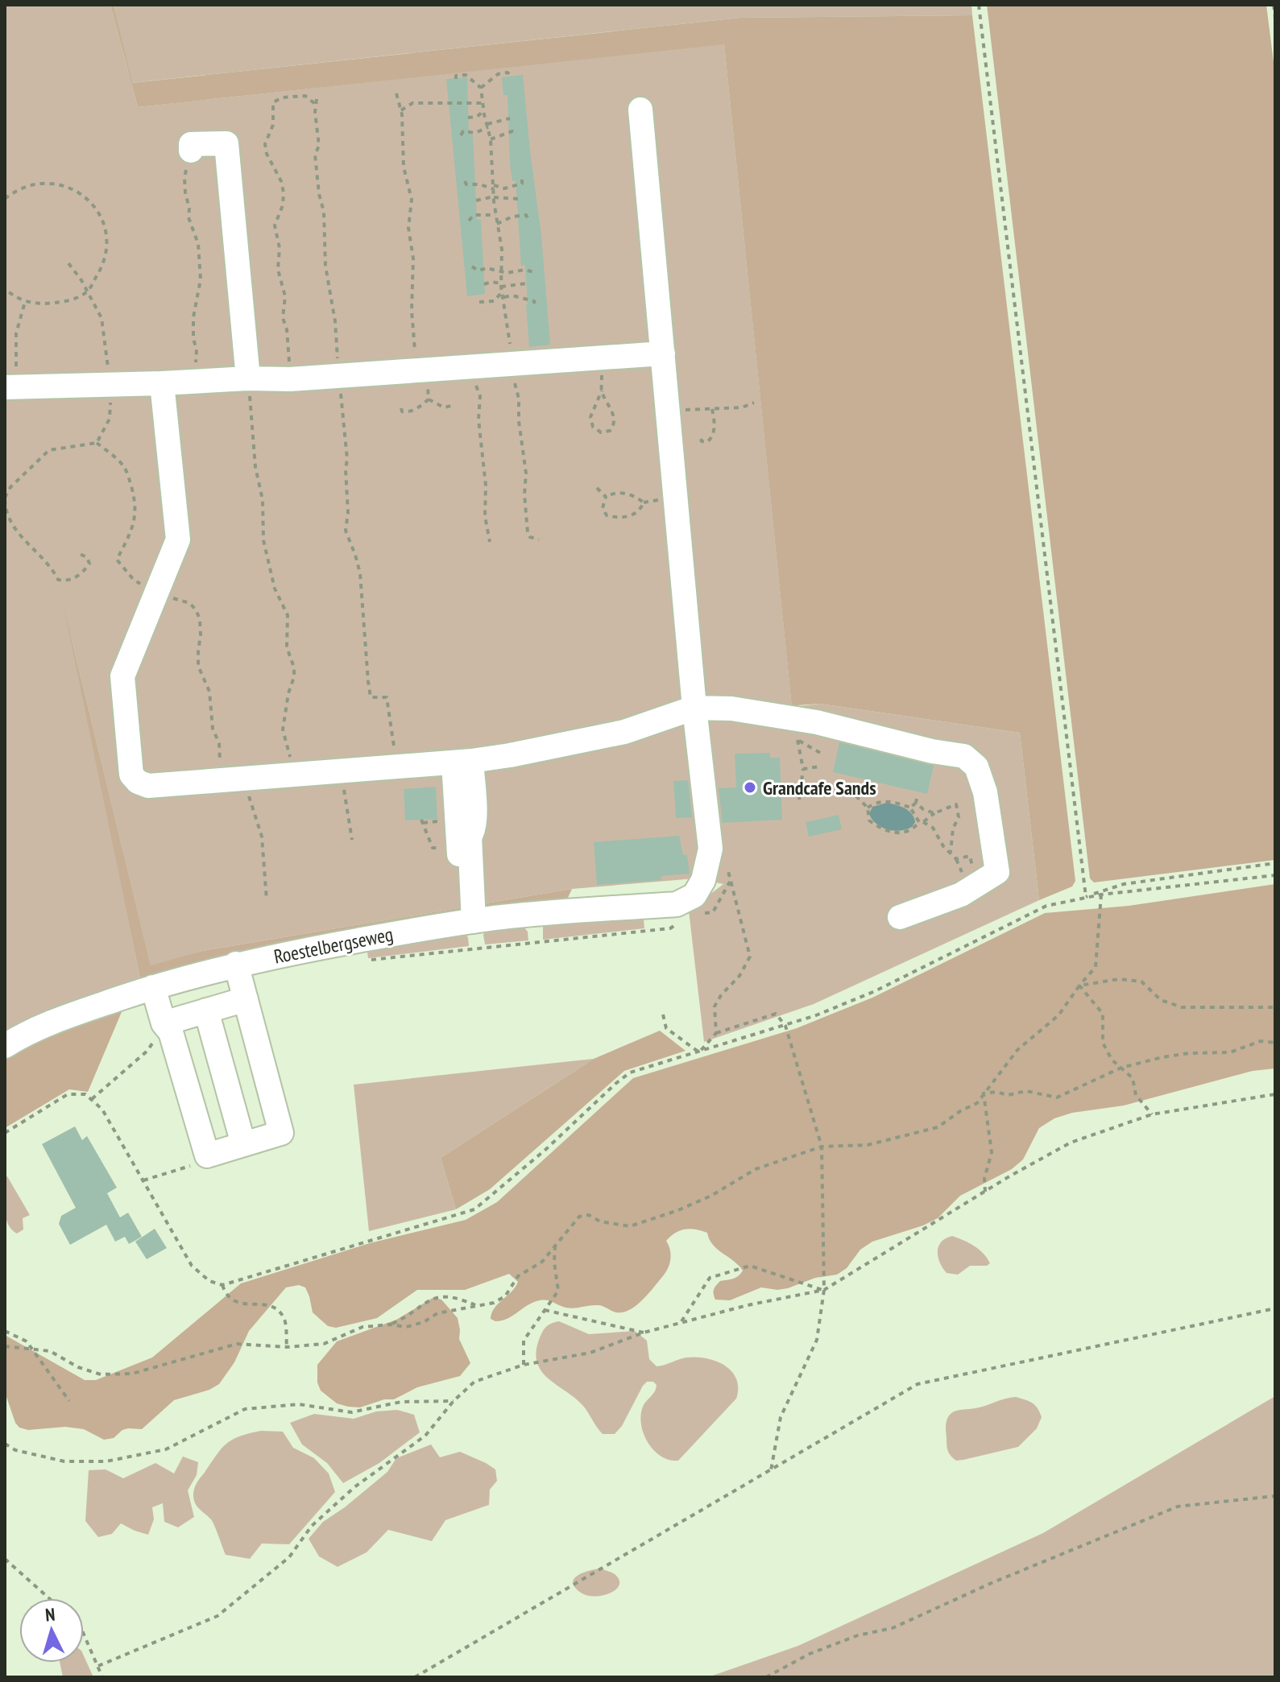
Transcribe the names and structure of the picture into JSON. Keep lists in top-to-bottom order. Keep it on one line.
{"streets":{"street":["Roestelbergseweg"]},"places":["Grandcafe Sands"],"north":"top"}
